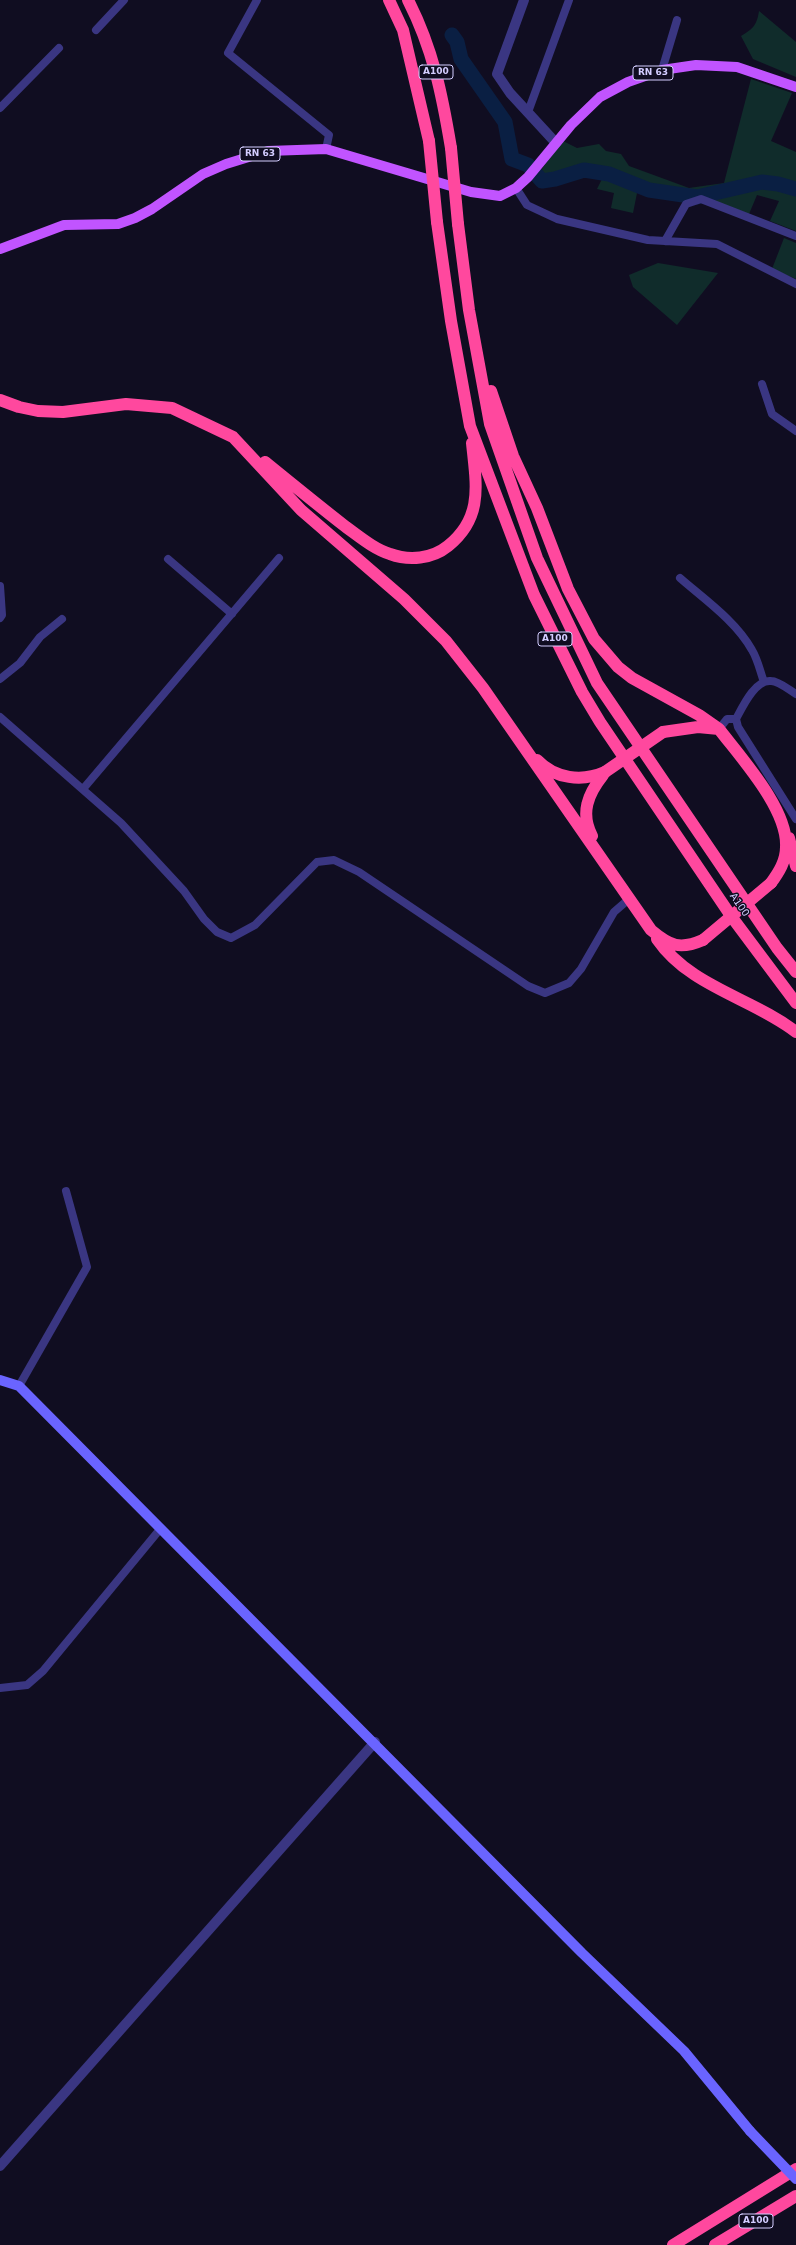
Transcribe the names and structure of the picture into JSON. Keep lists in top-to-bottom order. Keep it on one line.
{"streets":{"highway":["A100"],"main road":["RN 63"]}}
